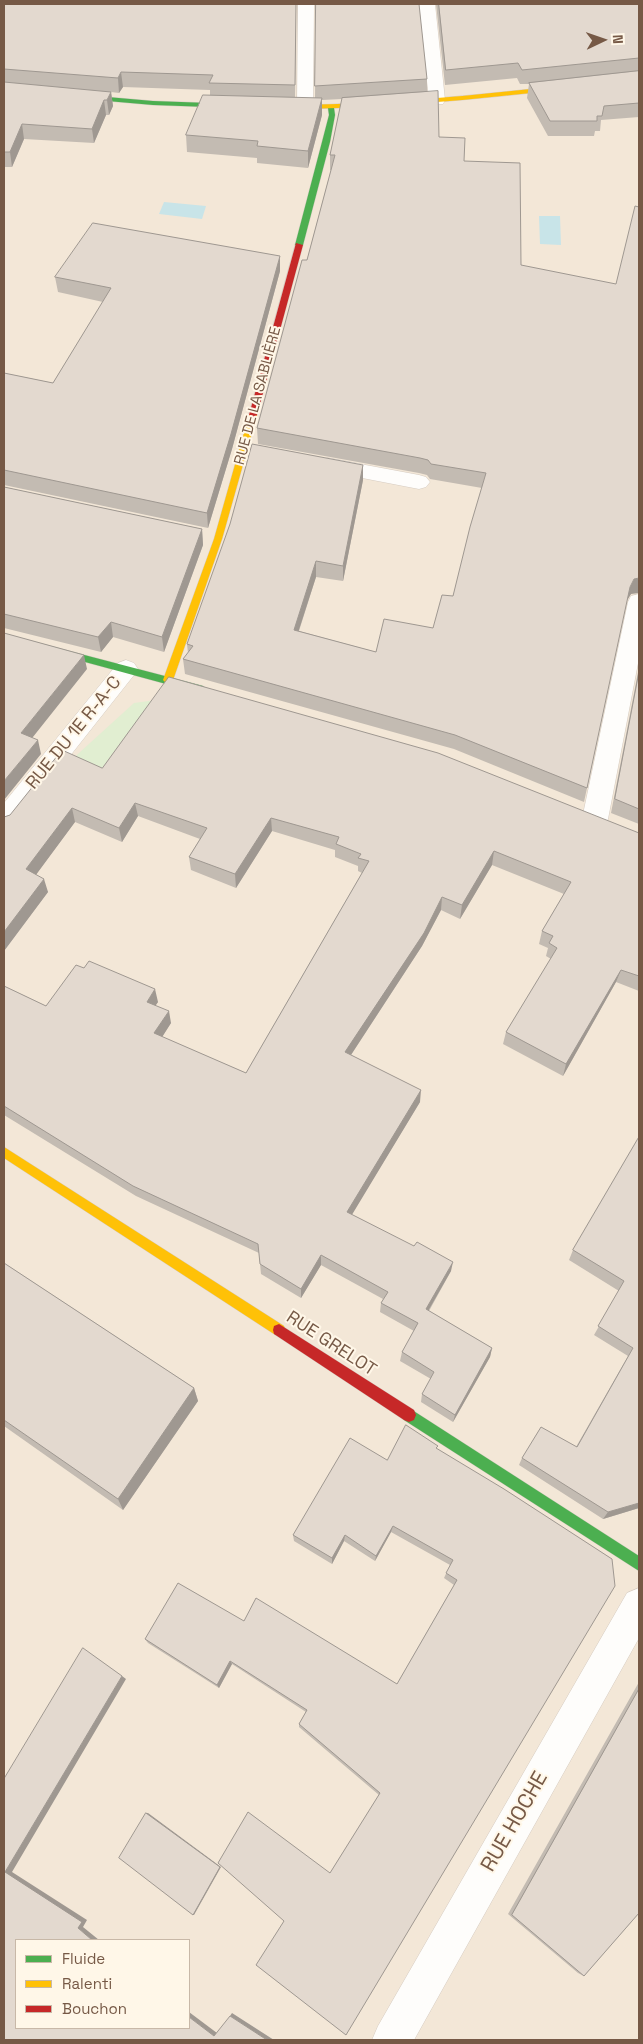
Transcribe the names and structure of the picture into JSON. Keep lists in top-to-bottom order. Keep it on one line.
{"streets":{"street":["RUE DE LA SABLIÈRE","RUE DU 1E R-A-C","RUE GRELOT","RUE HOCHE"]},"legend":["Fluide","Ralenti","Bouchon"],"north":"right"}
